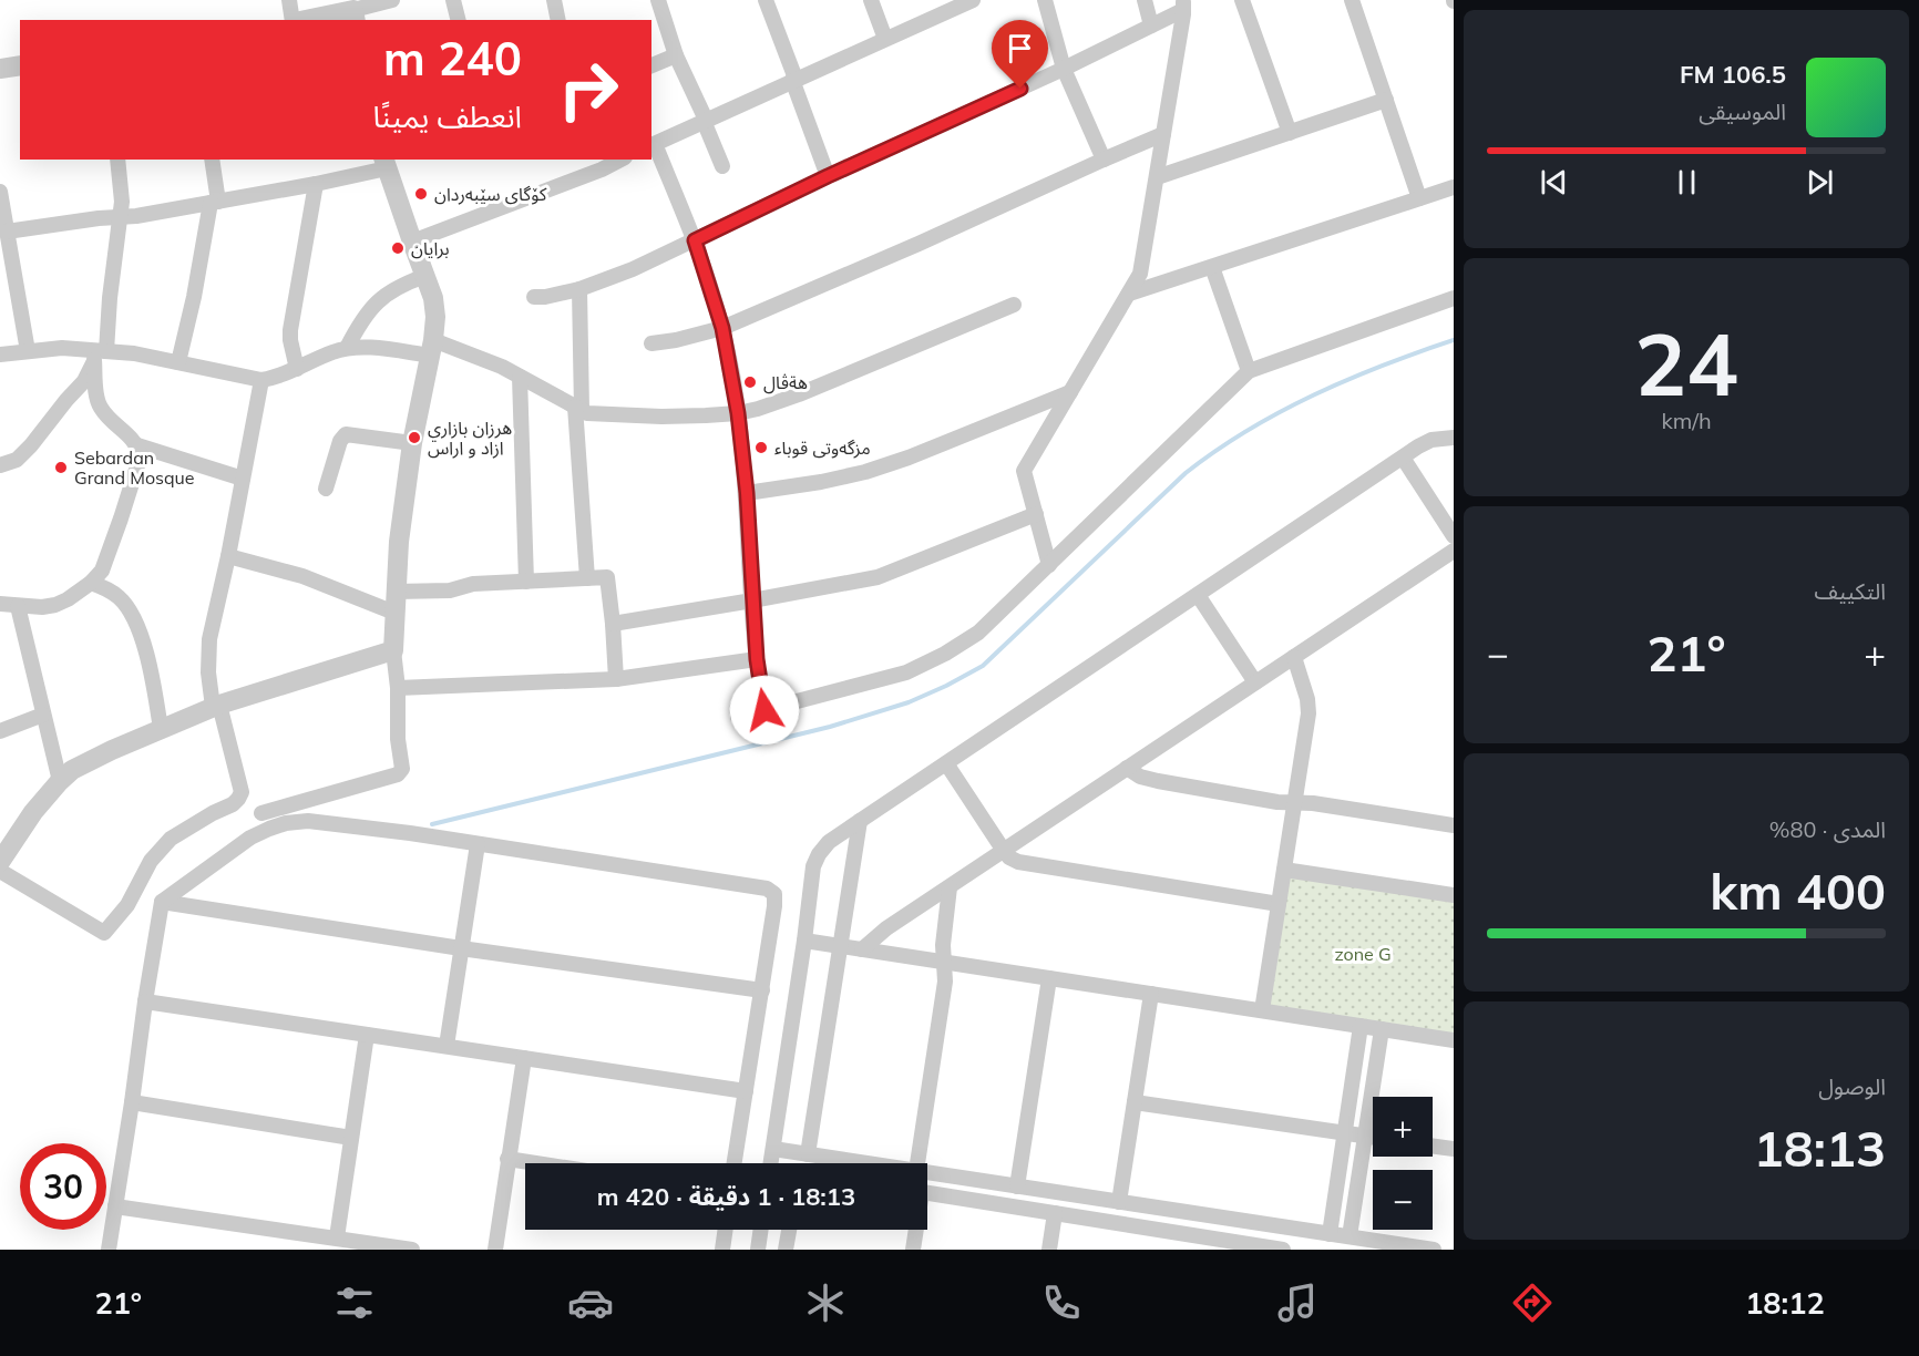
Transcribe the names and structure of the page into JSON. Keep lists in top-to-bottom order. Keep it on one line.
{"parks":["zone G"],"places":["کۆگای سێبەردان","برايان","هةڤال","هرزان بازاري ازاد و اراس","مزگەوتی قوباء","Sebardan Grand Mosque"],"page":{"turn":["240 m","انعطف يمينًا"],"song":["106.5 FM","الموسيقى"],"tile":[["24","km/h"],"التكييف",["المدى · 80%","400 km"],["الوصول","18:13"]],"heat":["−","21°","+"],"map_buttons":["+","−"],"limit":"30","trip":"18:13 · 1 دقيقة · 420 m","tabs":["18:12","21°"]}}
